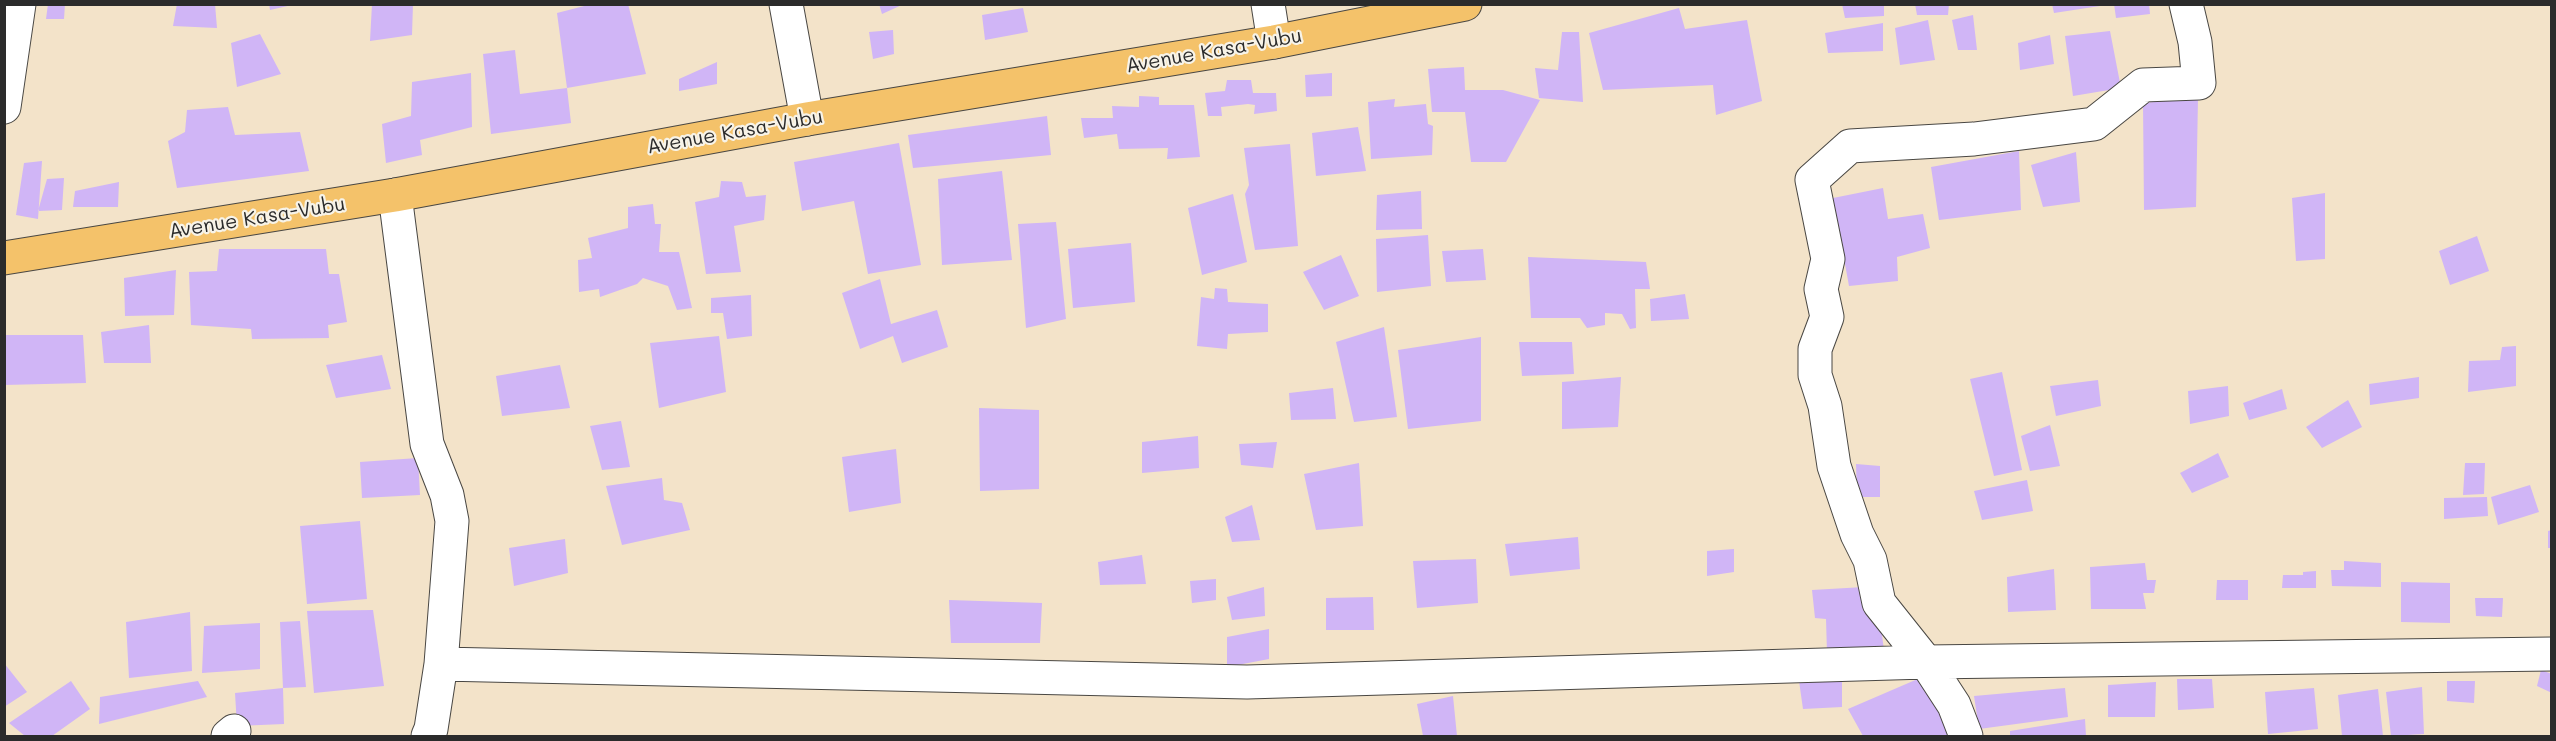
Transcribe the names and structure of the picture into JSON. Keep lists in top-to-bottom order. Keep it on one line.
{"streets":{"highway":["Avenue Kasa-Vubu"]}}
